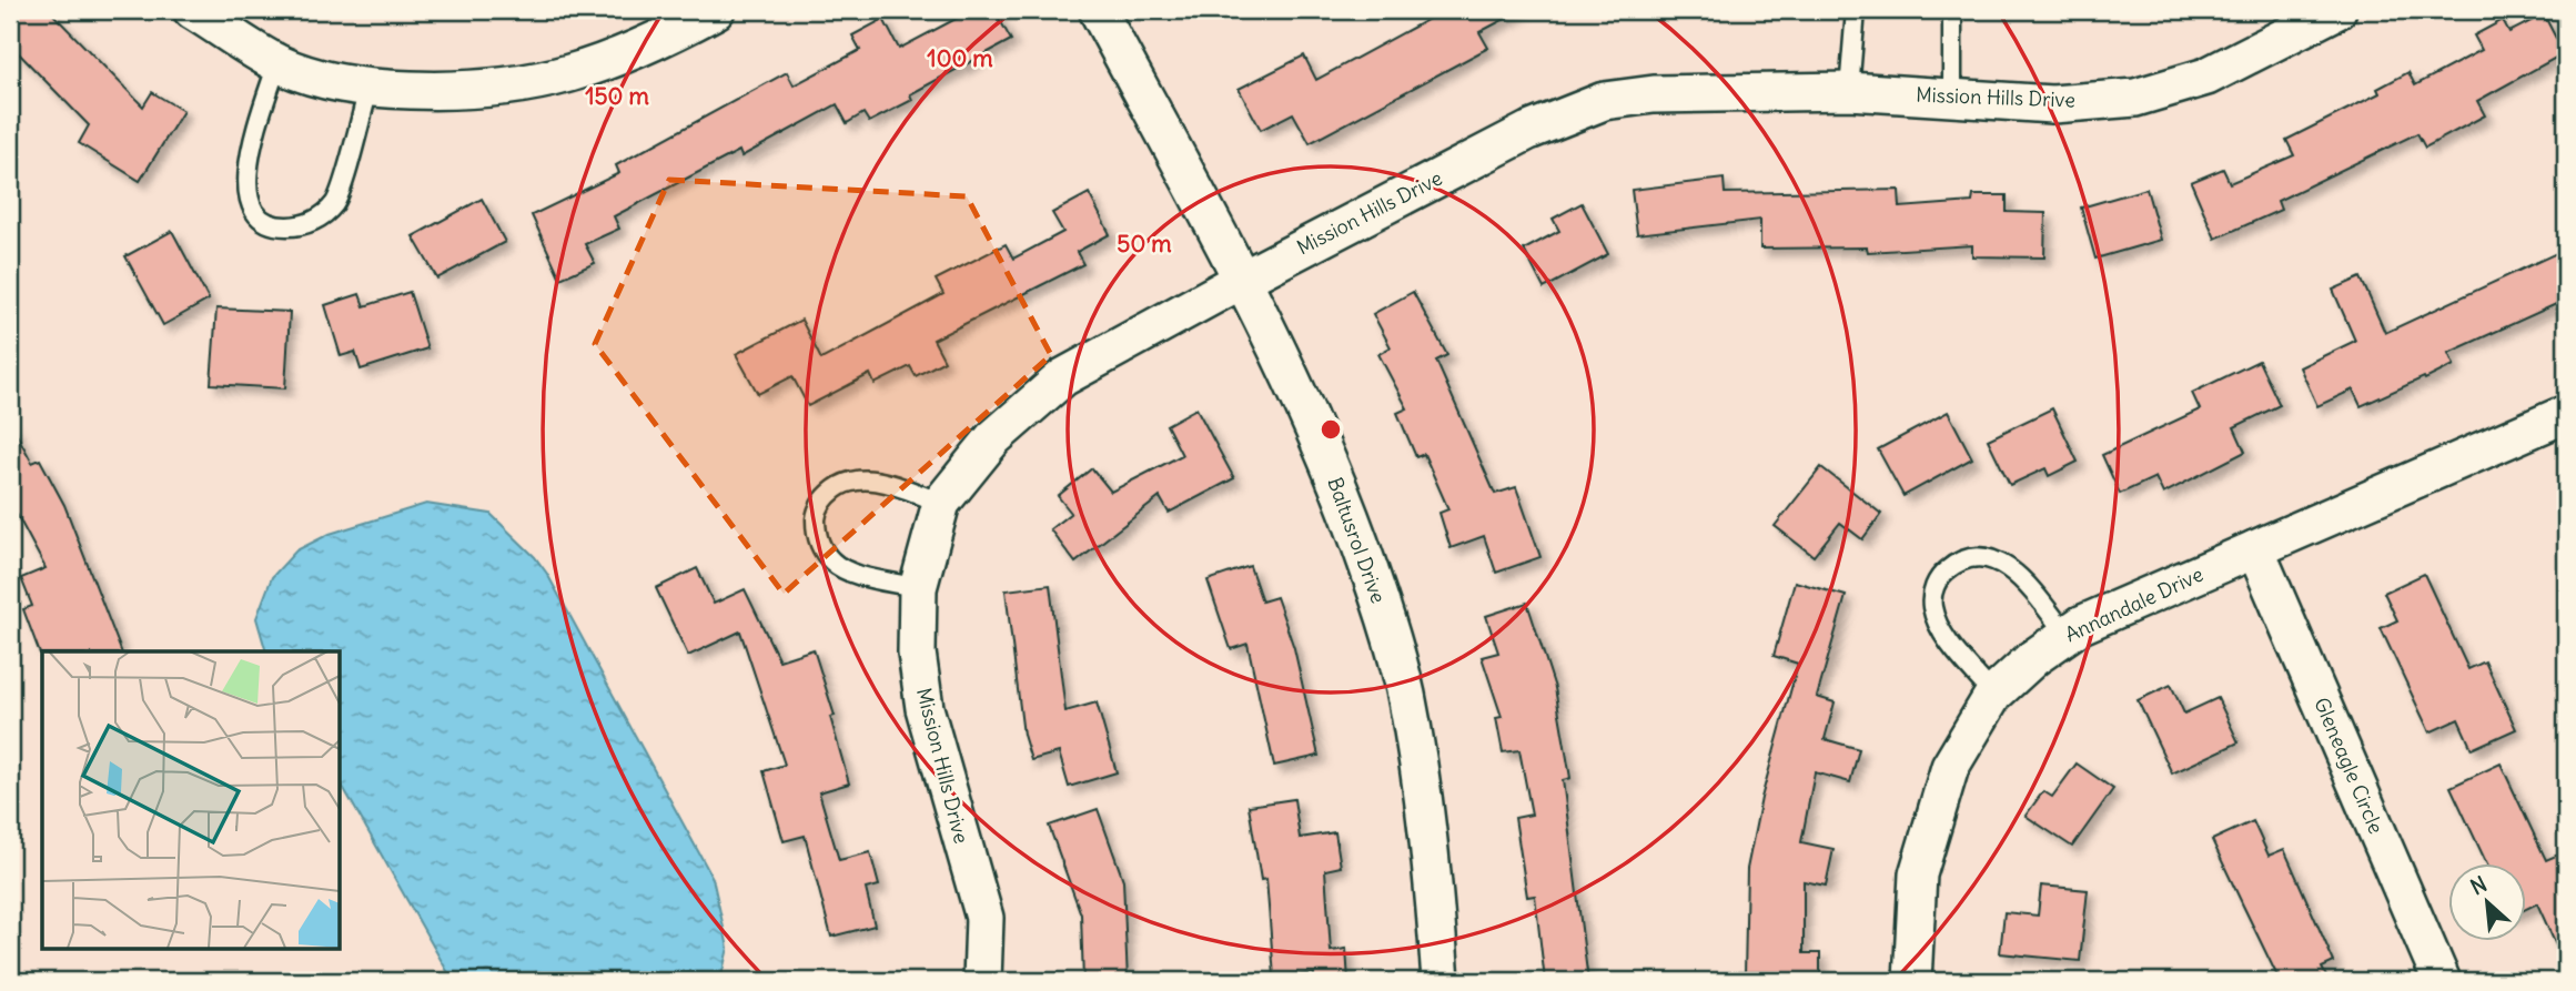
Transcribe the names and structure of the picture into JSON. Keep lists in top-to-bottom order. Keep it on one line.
{"streets":{"street":["Mission Hills Drive","Baltusrol Drive","Annandale Drive","Gleneagle Circle"]},"crossings":[["Mission Hills Drive","Baltusrol Drive"],["Annandale Drive","Gleneagle Circle"]],"north":"top left","rings":["100 m","150 m","50 m"]}
